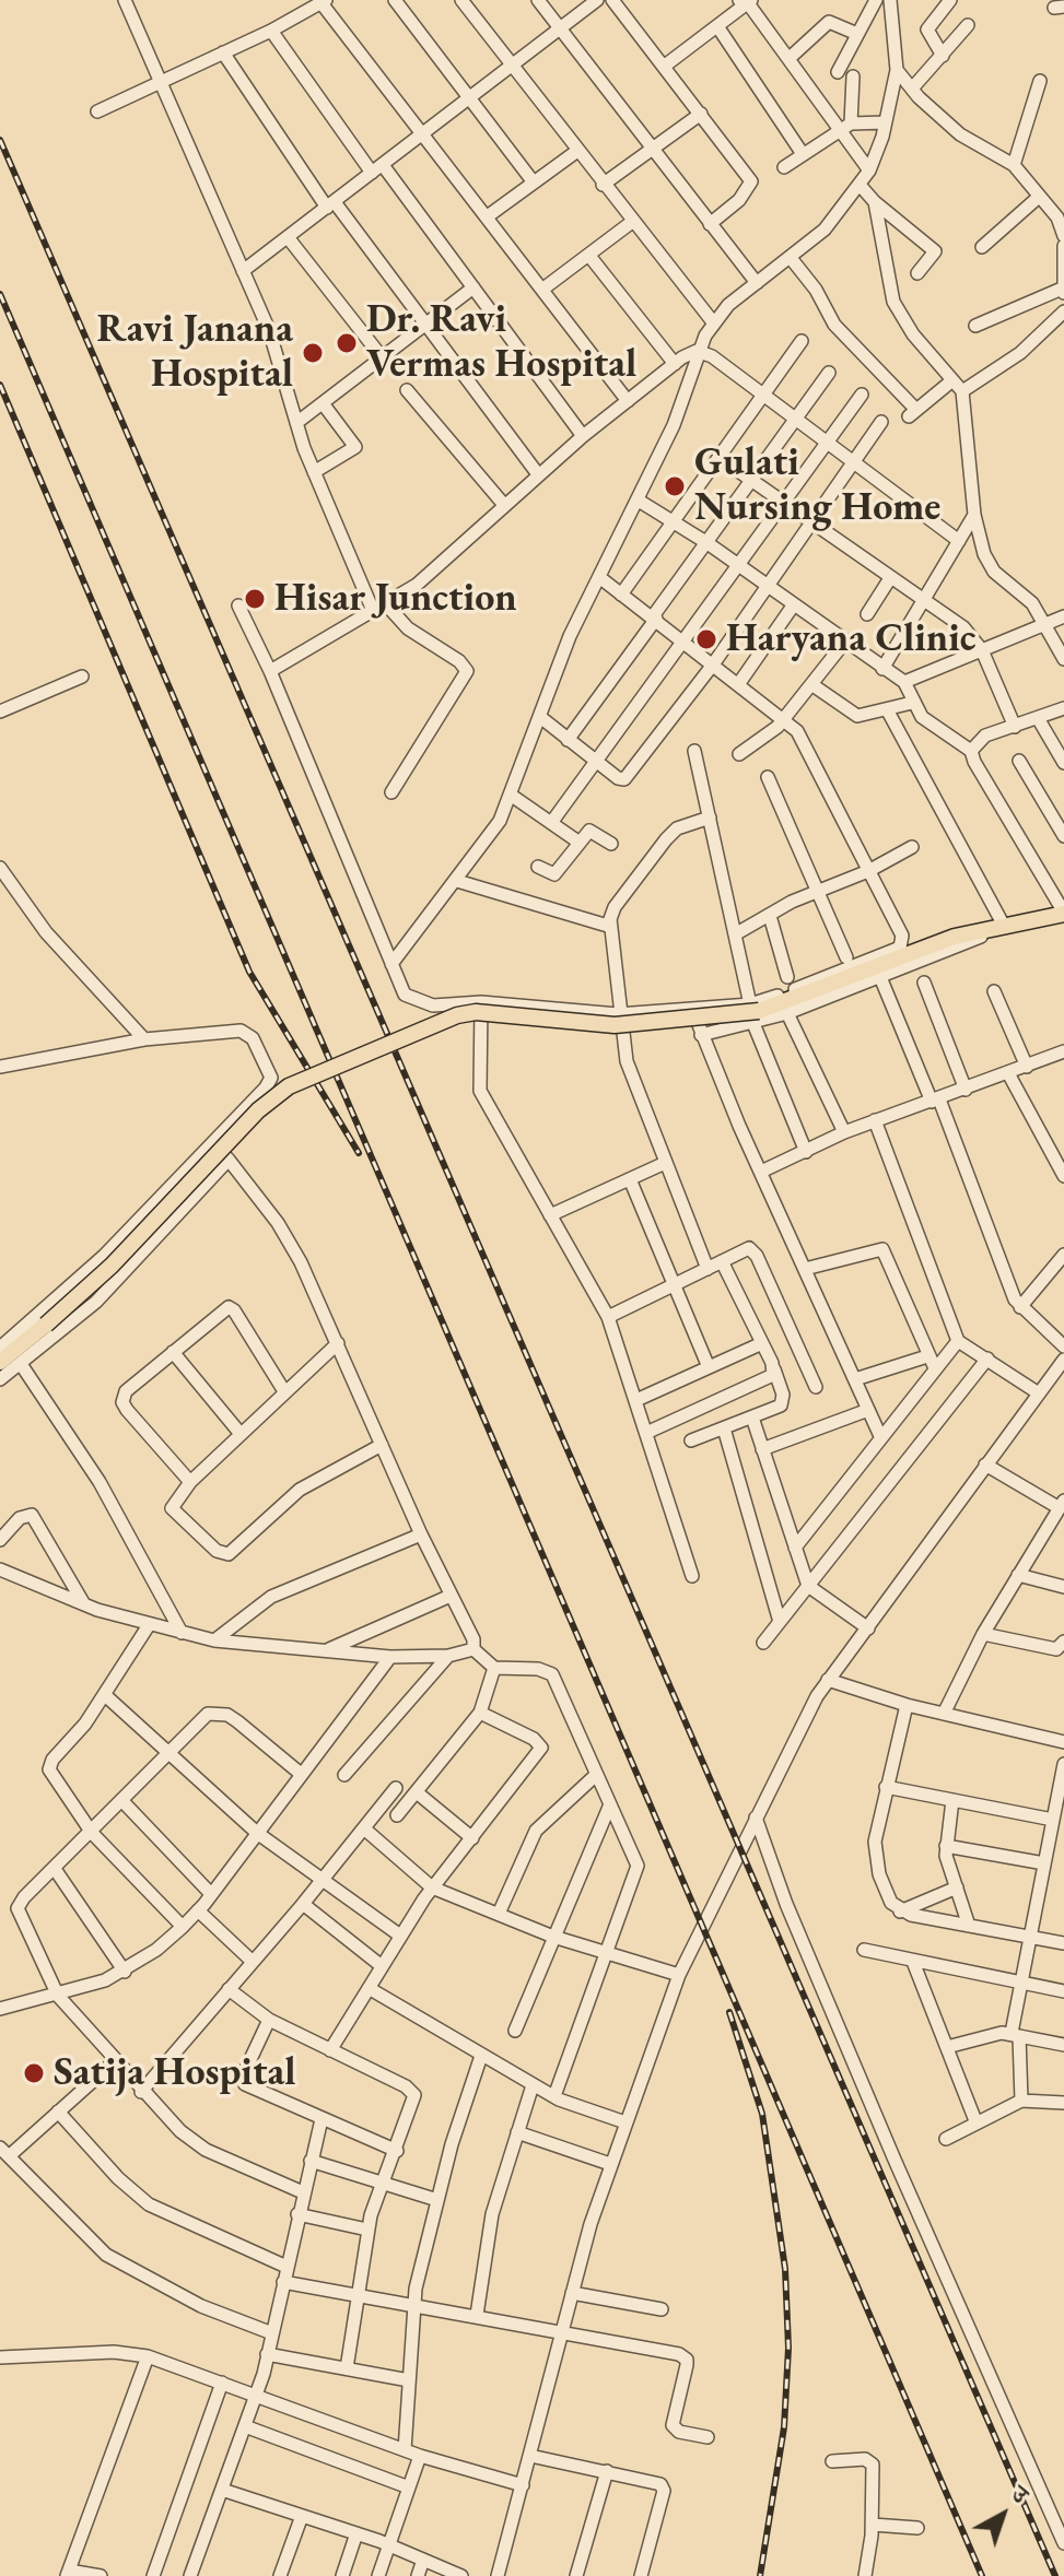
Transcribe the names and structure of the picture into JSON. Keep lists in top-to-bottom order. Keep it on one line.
{"places":["Dr. Ravi Vermas Hospital","Ravi Janana Hospital","Gulati Nursing Home","Hisar Junction","Haryana Clinic","Satija Hospital"],"north":"top right"}
